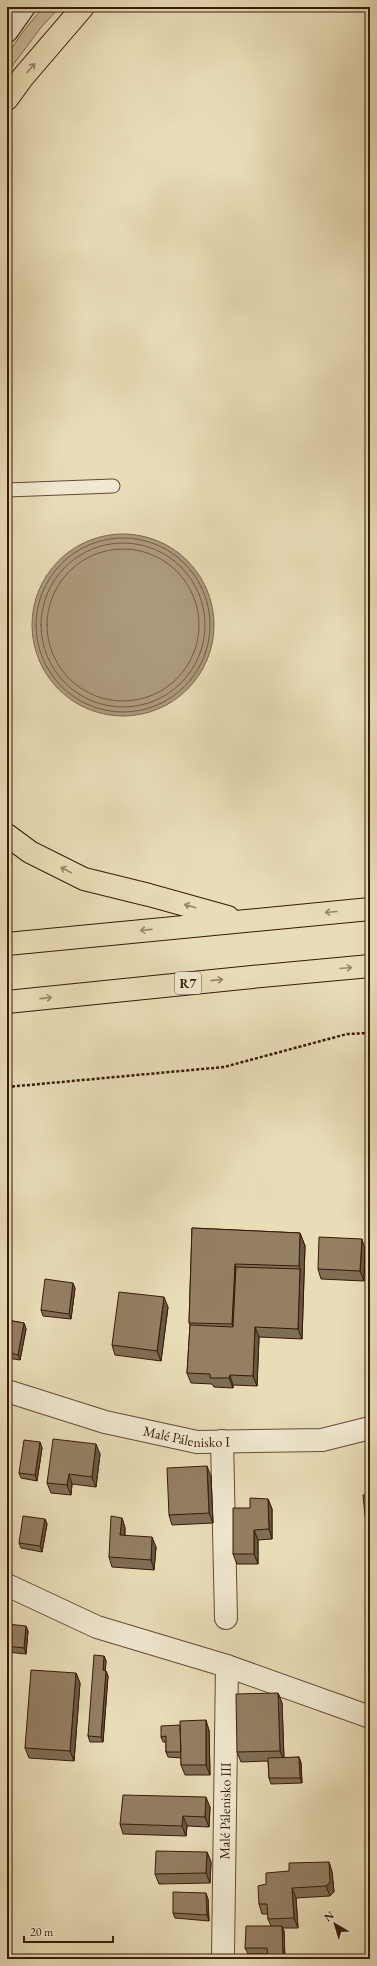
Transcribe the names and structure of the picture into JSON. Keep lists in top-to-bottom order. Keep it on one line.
{"streets":{"highway":["R7"],"street":["Malé Pálenisko I","Malé Pálenisko III"]},"scale_bar":"20 m","north":"top left"}
